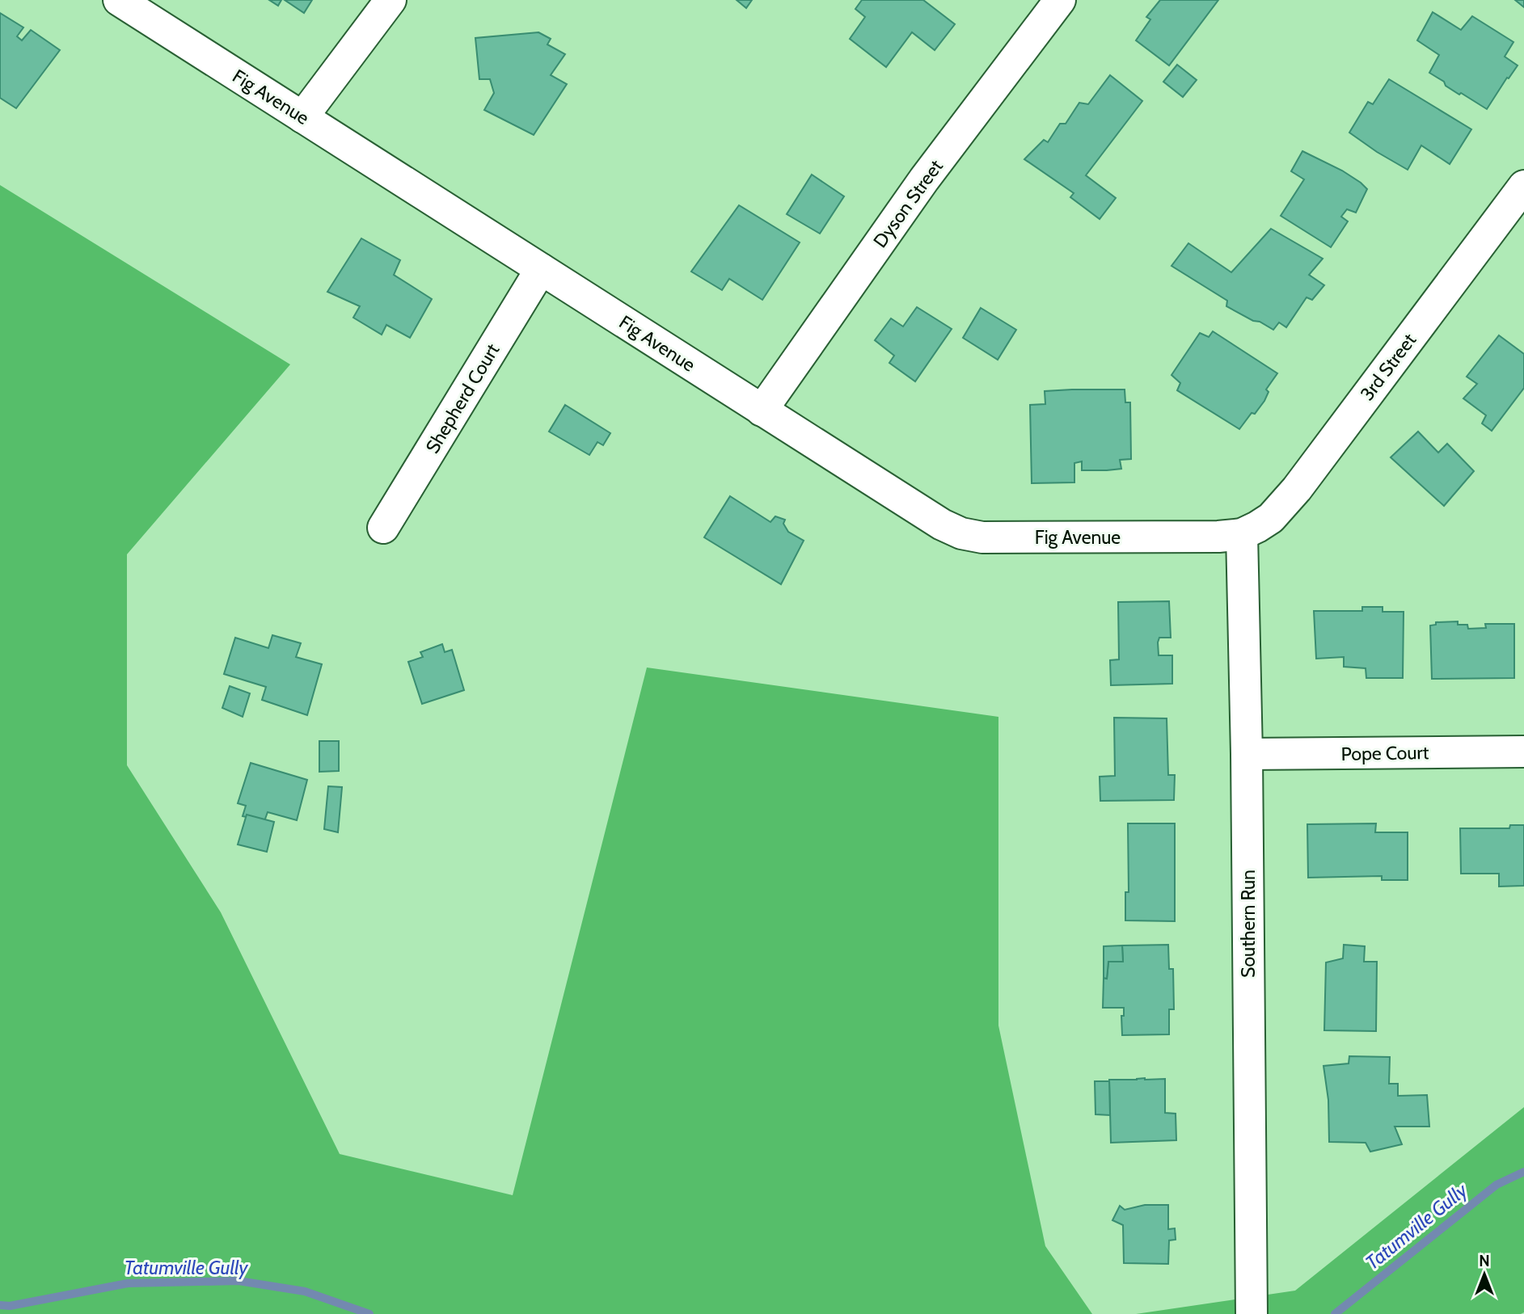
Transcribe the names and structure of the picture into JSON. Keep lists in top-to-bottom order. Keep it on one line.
{"streets":{"street":["Fig Avenue","Dyson Street","3rd Street","Shepherd Court","Pope Court","Southern Run"]},"crossings":[["Fig Avenue","Dyson Street"],["Fig Avenue","3rd Street"],["Fig Avenue","Shepherd Court"],["Fig Avenue","Southern Run"],["3rd Street","Southern Run"],["Pope Court","Southern Run"]],"water":["Tatumville Gully"],"north":"top"}
